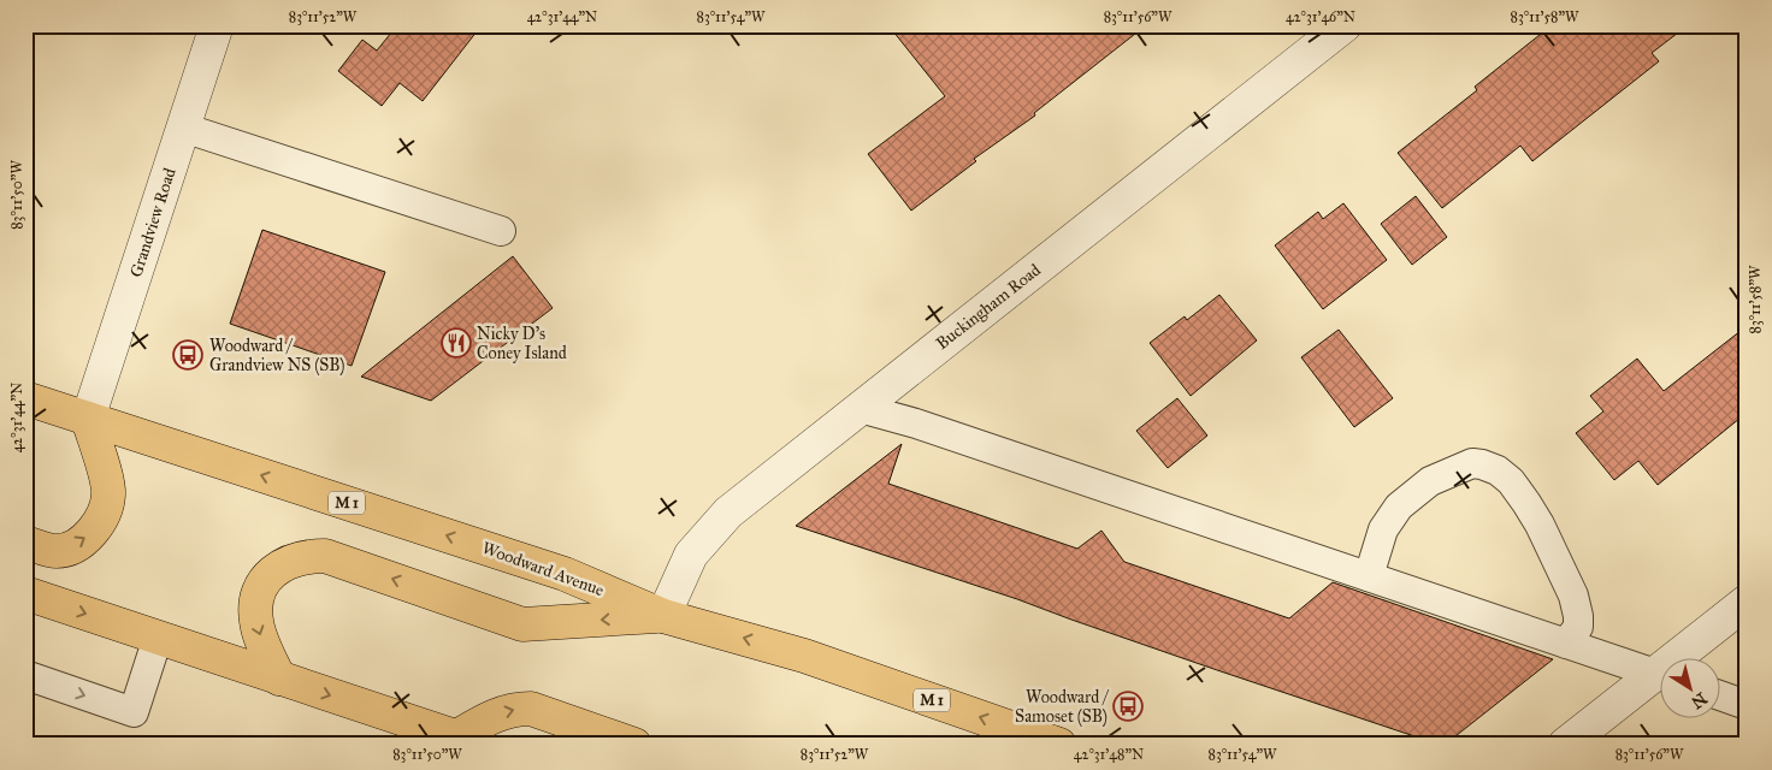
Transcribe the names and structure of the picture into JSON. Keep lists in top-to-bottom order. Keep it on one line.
{"streets":{"main road":["M 1","Woodward Avenue"],"street":["Grandview Road","Buckingham Road"]},"crossings":[["Grandview Road","Woodward Avenue"],["Buckingham Road","Woodward Avenue"]],"places":{"restaurant":["Nicky D's Coney Island"],"bus stop":["Woodward / Grandview NS (SB)","Woodward / Samoset (SB)"]},"north":"bottom right","coordinates":["83°11'52\"W","42°31'44\"N","83°11'54\"W","83°11'56\"W","42°31'46\"N","83°11'58\"W","83°11'50\"W","42°31'48\"N"]}
